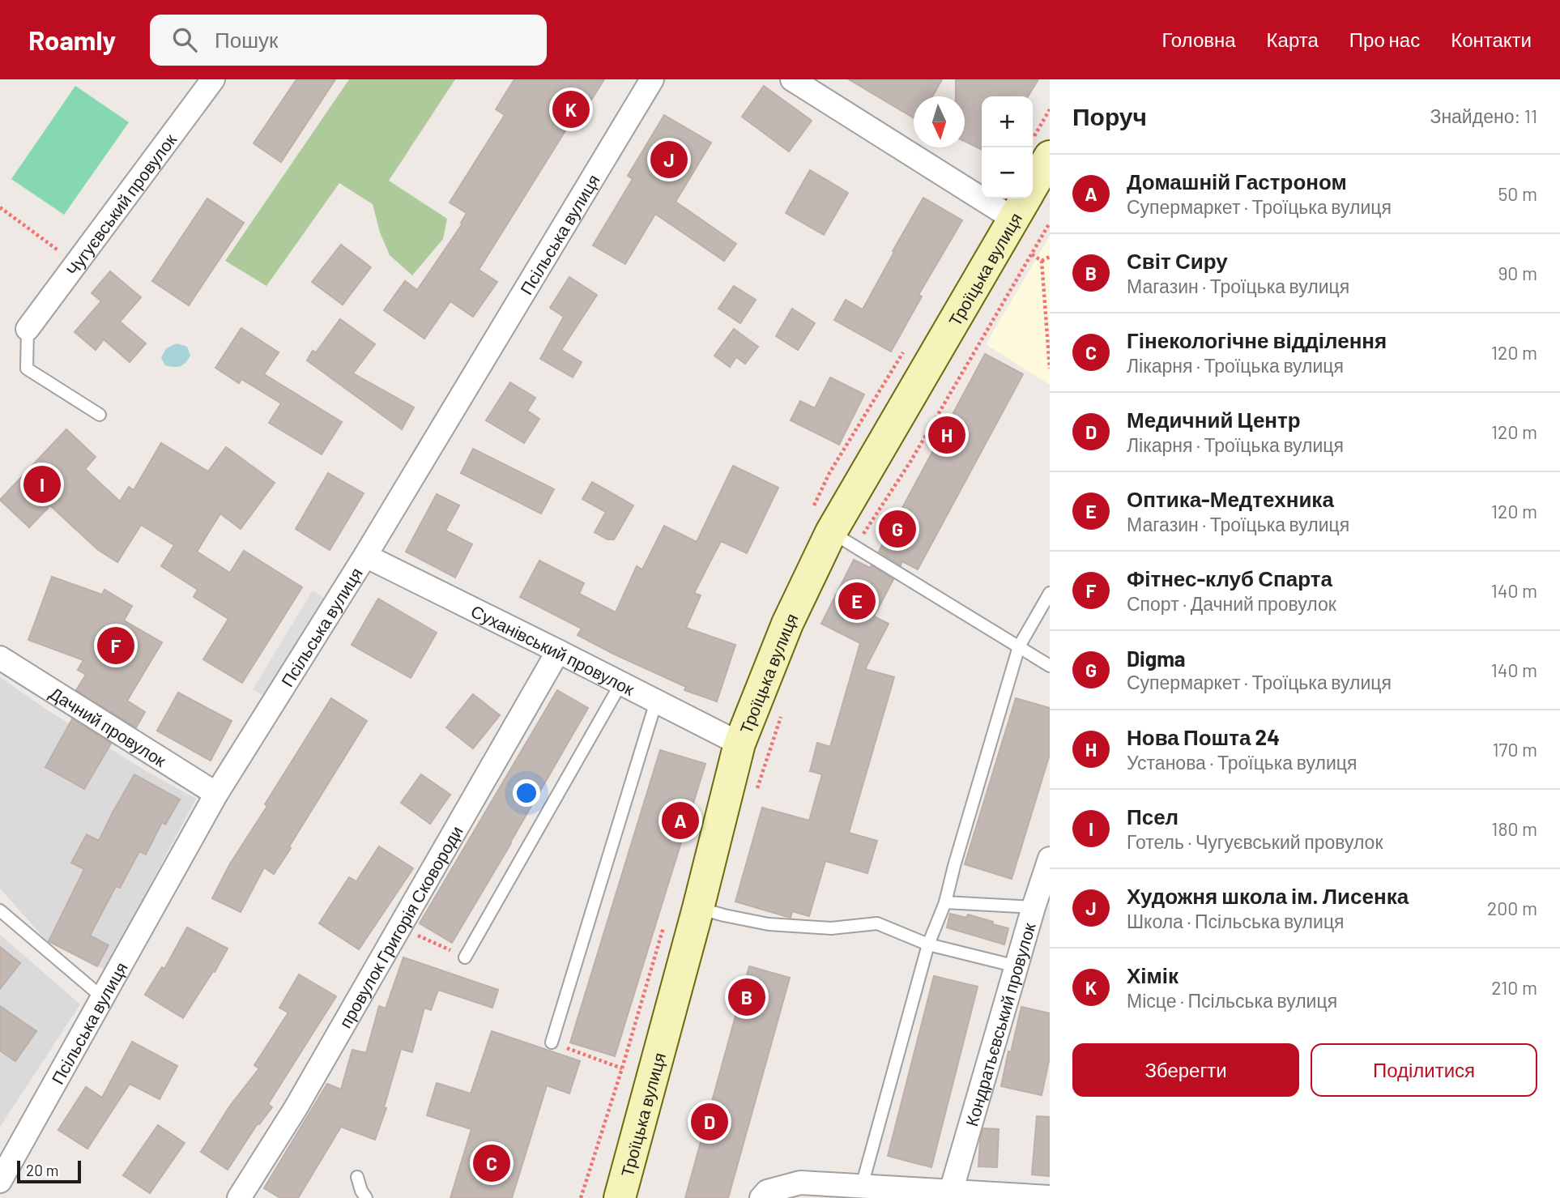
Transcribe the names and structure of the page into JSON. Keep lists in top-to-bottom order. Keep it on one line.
{"streets":{"main road":["Троїцька вулиця"],"street":["Чугуєвський провулок","Псільська вулиця","Суханівський провулок","Дачний провулок","провулок Григорія Сковороди","Кондратьєвський провулок"]},"crossings":[["Псільська вулиця","Суханівський провулок"],["Псільська вулиця","Дачний провулок"],["Троїцька вулиця","Суханівський провулок"],["Суханівський провулок","провулок Григорія Сковороди"]],"scale_bar":"20 m","north":"bottom","page":{"header":"Roamly","search":"Пошук","nav":["Головна","Карта","Про нас","Контакти"],"heading":["Поруч","Знайдено: 11"],"pins":["K","J","H","I","G","E","F","A","B","D","C"],"map_buttons":["+","−"],"list":[{"mark":"A","name":"Домашній Гастроном","note":"Супермаркет · Троїцька вулиця","value":"50 m"},{"mark":"B","name":"Світ Сиру","note":"Магазин · Троїцька вулиця","value":"90 m"},{"mark":"C","name":"Гінекологічне відділення","note":"Лікарня · Троїцька вулиця","value":"120 m"},{"mark":"D","name":"Медичний Центр","note":"Лікарня · Троїцька вулиця","value":"120 m"},{"mark":"E","name":"Оптика-Медтехника","note":"Магазин · Троїцька вулиця","value":"120 m"},{"mark":"F","name":"Фітнес-клуб Спарта","note":"Спорт · Дачний провулок","value":"140 m"},{"mark":"G","name":"Digma","note":"Супермаркет · Троїцька вулиця","value":"140 m"},{"mark":"H","name":"Нова Пошта 24","note":"Установа · Троїцька вулиця","value":"170 m"},{"mark":"I","name":"Псел","note":"Готель · Чугуєвський провулок","value":"180 m"},{"mark":"J","name":"Художня школа ім. Лисенка","note":"Школа · Псільська вулиця","value":"200 m"},{"mark":"K","name":"Хімік","note":"Місце · Псільська вулиця","value":"210 m"}],"buttons":["Зберегти","Поділитися"],"scale":"20 m"}}
